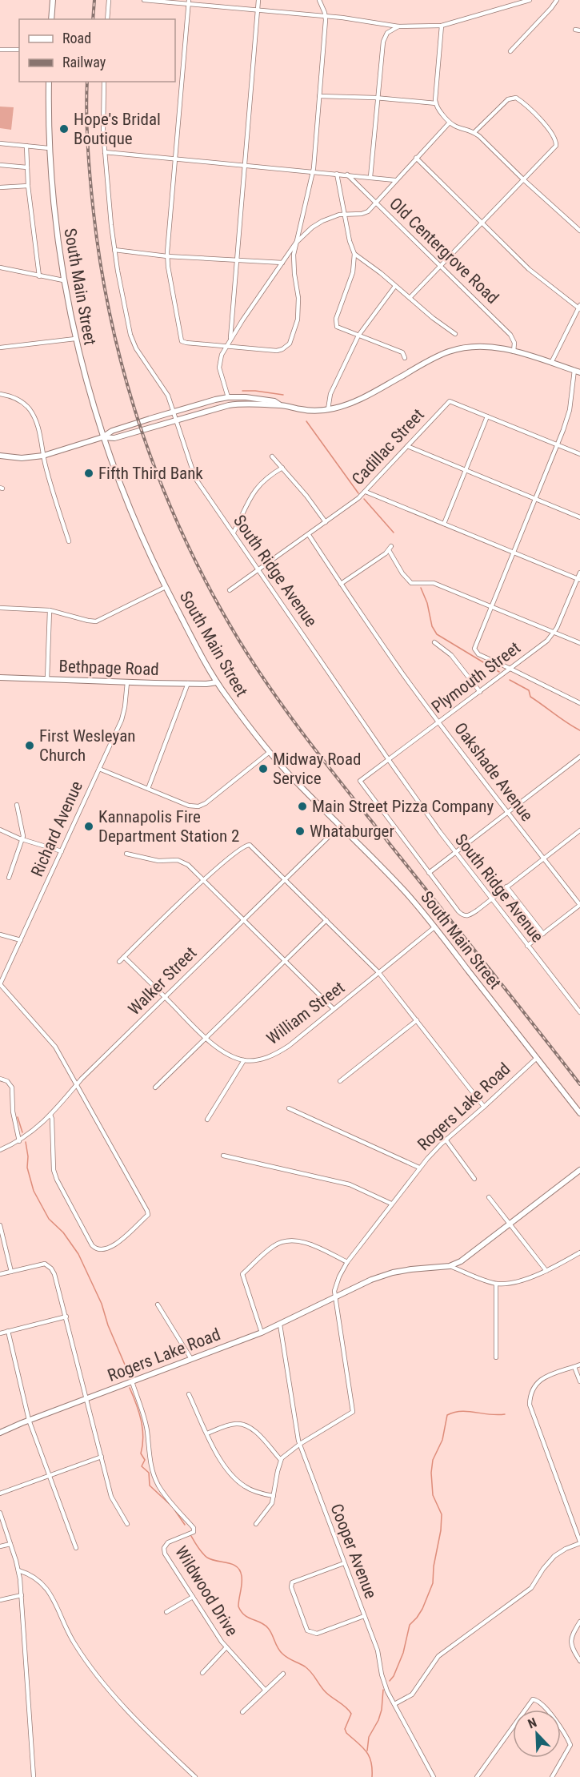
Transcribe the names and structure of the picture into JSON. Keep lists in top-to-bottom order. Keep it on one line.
{"streets":{"main road":["South Main Street","Bethpage Road","Rogers Lake Road"],"street":["Old Centergrove Road","Cadillac Street","South Ridge Avenue","Plymouth Street","Oakshade Avenue","Richard Avenue","Walker Street","William Street","Cooper Avenue","Wildwood Drive"]},"crossings":[["South Main Street","Bethpage Road"],["South Main Street","Walker Street"],["South Main Street","William Street"],["South Main Street","Rogers Lake Road"],["Cadillac Street","South Ridge Avenue"],["Cadillac Street","Oakshade Avenue"],["South Ridge Avenue","Plymouth Street"],["Bethpage Road","Richard Avenue"],["Plymouth Street","Oakshade Avenue"],["Rogers Lake Road","Cooper Avenue"],["Rogers Lake Road","Wildwood Drive"]],"places":["Hope's Bridal Boutique","Fifth Third Bank","First Wesleyan Church","Midway Road Service","Main Street Pizza Company","Kannapolis Fire Department Station 2","Whataburger"],"legend":["Road","Railway"],"north":"top left"}
